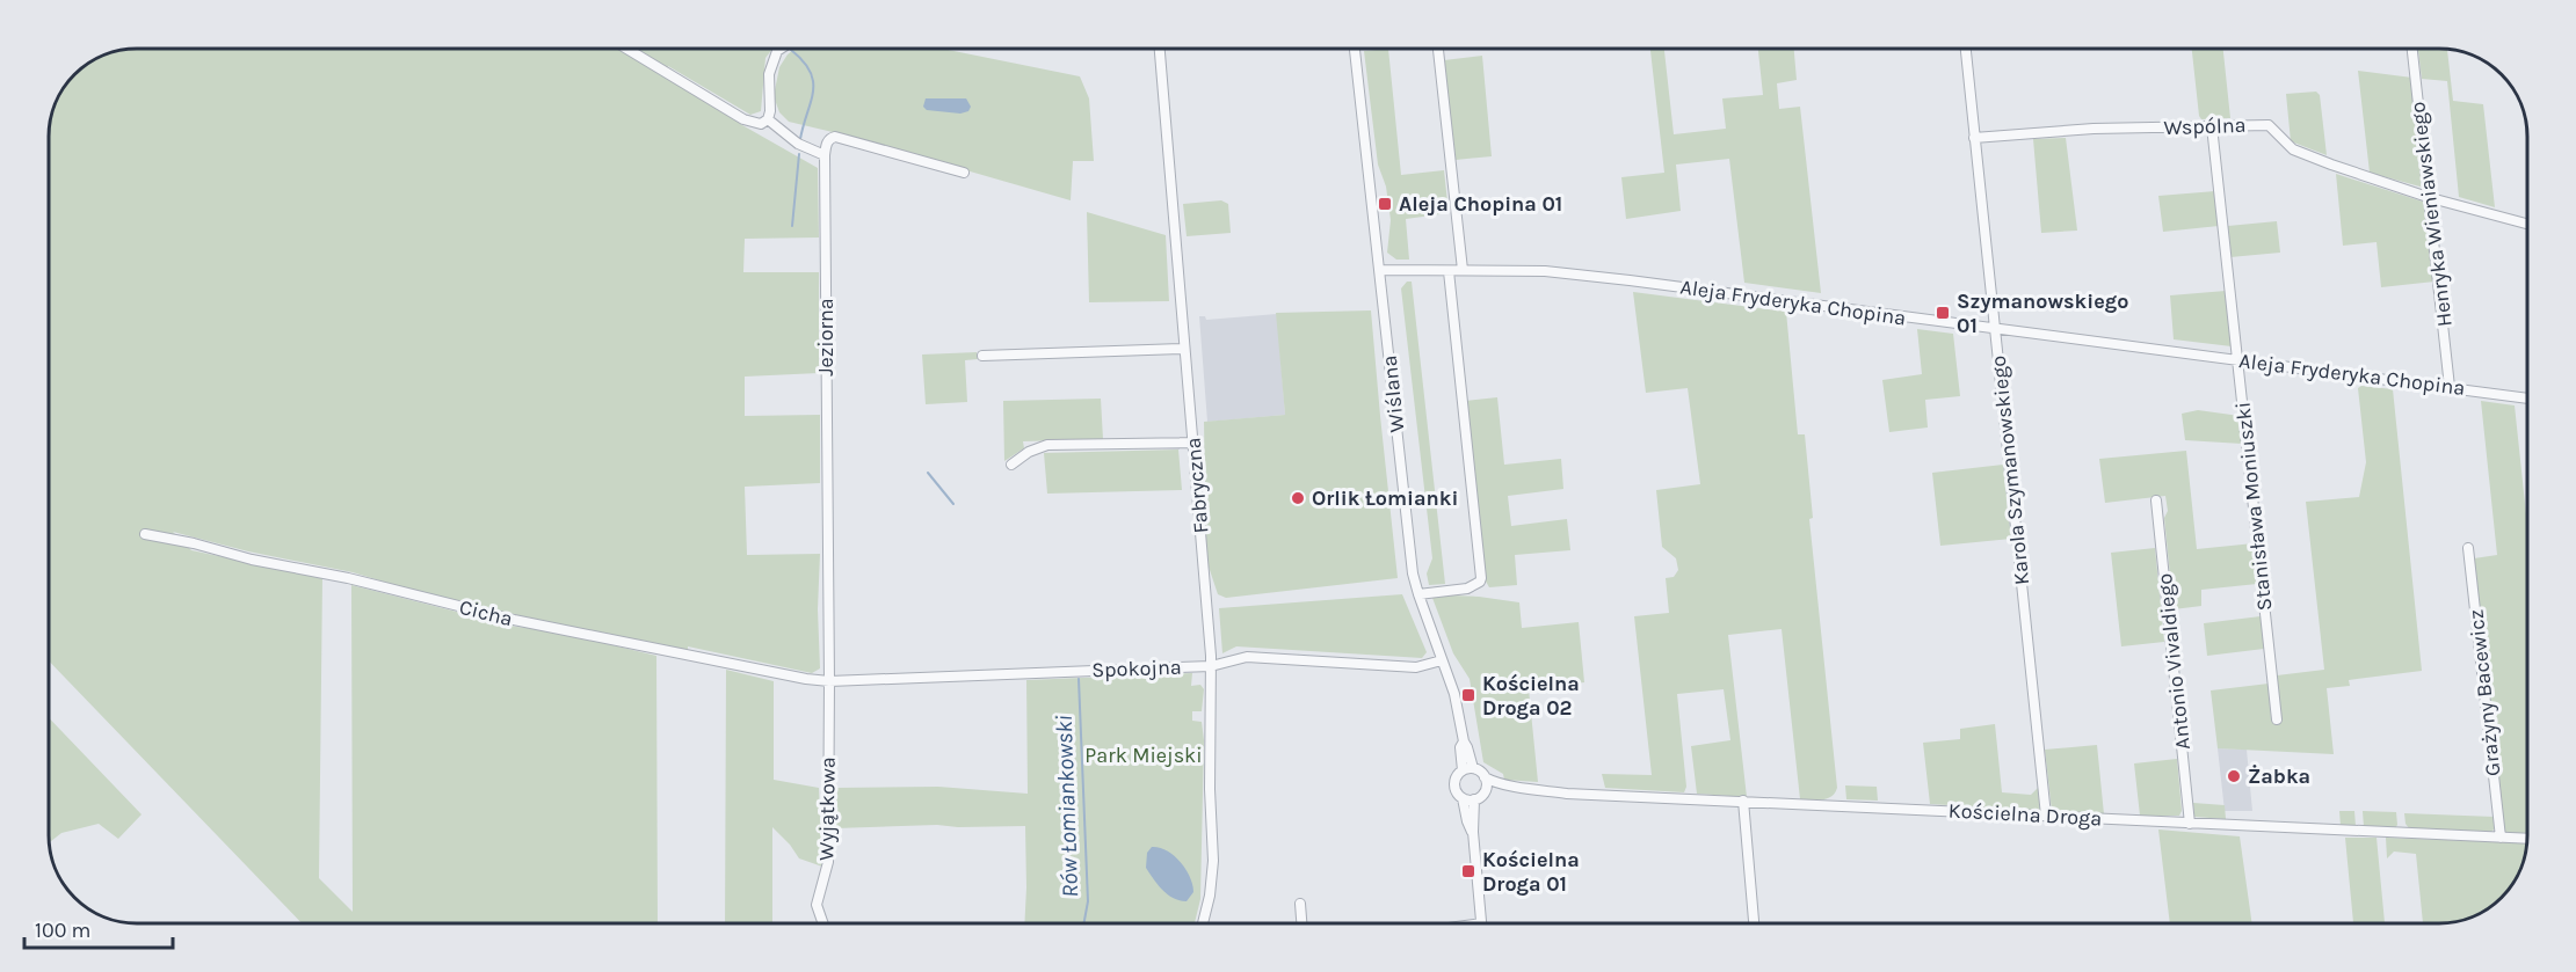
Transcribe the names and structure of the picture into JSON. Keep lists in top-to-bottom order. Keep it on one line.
{"streets":{"street":["Wspólna","Henryka Wieniawskiego","Aleja Fryderyka Chopina","Jeziorna","Wiślana","Karola Szymanowskiego","Fabryczna","Stanisława Moniuszki","Cicha","Antonio Vivaldiego","Spokojna","Grażyny Bacewicz","Wyjątkowa","Kościelna Droga"]},"crossings":[["Wspólna","Henryka Wieniawskiego"],["Wspólna","Karola Szymanowskiego"],["Wspólna","Stanisława Moniuszki"],["Henryka Wieniawskiego","Aleja Fryderyka Chopina"],["Aleja Fryderyka Chopina","Wiślana"],["Aleja Fryderyka Chopina","Karola Szymanowskiego"],["Aleja Fryderyka Chopina","Stanisława Moniuszki"],["Jeziorna","Cicha"],["Jeziorna","Spokojna"],["Jeziorna","Wyjątkowa"],["Wiślana","Spokojna"],["Wiślana","Kościelna Droga"],["Karola Szymanowskiego","Kościelna Droga"],["Fabryczna","Spokojna"],["Cicha","Spokojna"],["Cicha","Wyjątkowa"],["Antonio Vivaldiego","Kościelna Droga"],["Spokojna","Wyjątkowa"],["Grażyny Bacewicz","Kościelna Droga"]],"water":["Rów Łomiankowski"],"parks":["Park Miejski"],"places":{"transit":["Aleja Chopina 01","Szymanowskiego 01","Kościelna Droga 02","Kościelna Droga 01"],"other":["Orlik Łomianki","Żabka"]},"scale_bar":"100 m"}
